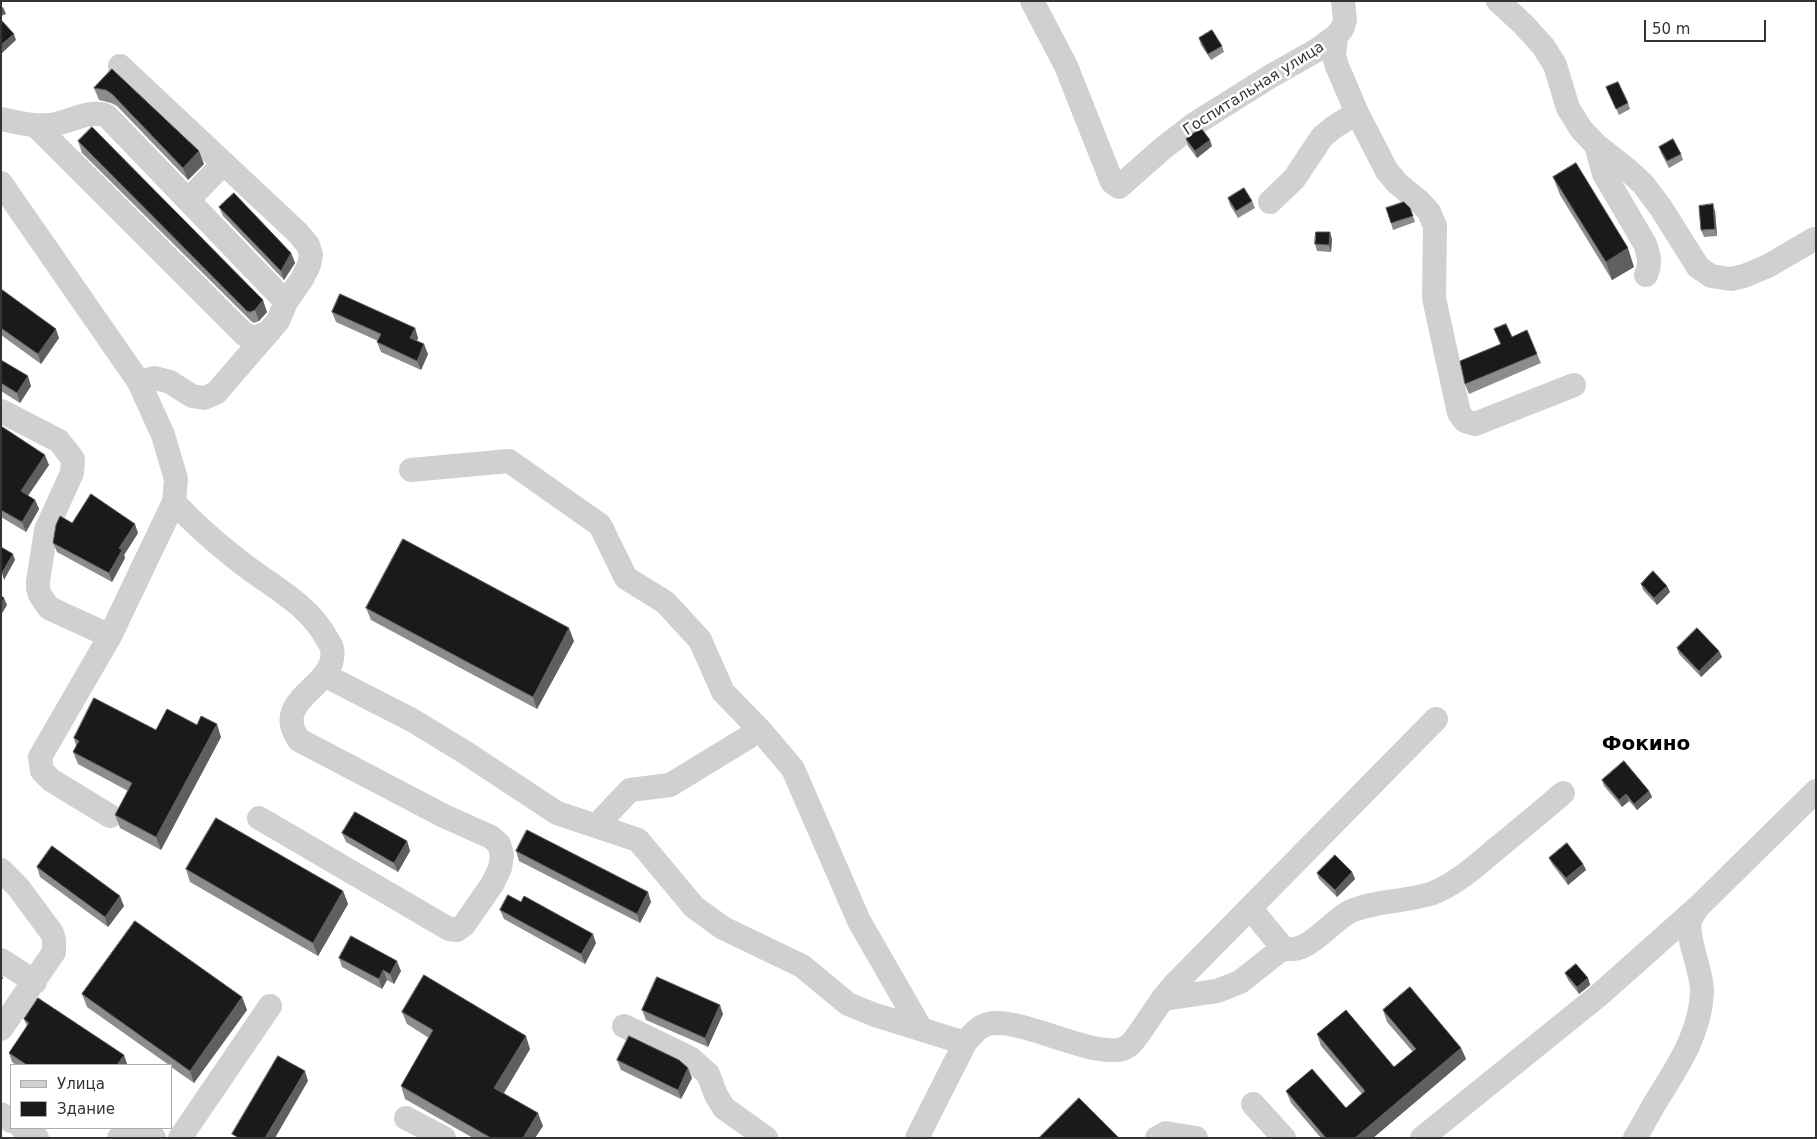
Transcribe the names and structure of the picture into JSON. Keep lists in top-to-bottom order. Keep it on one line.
{"streets":{"street":["Госпитальная улица"]},"districts":["Фокино"],"legend":["Улица","Здание"],"scale_bar":"50 m"}
